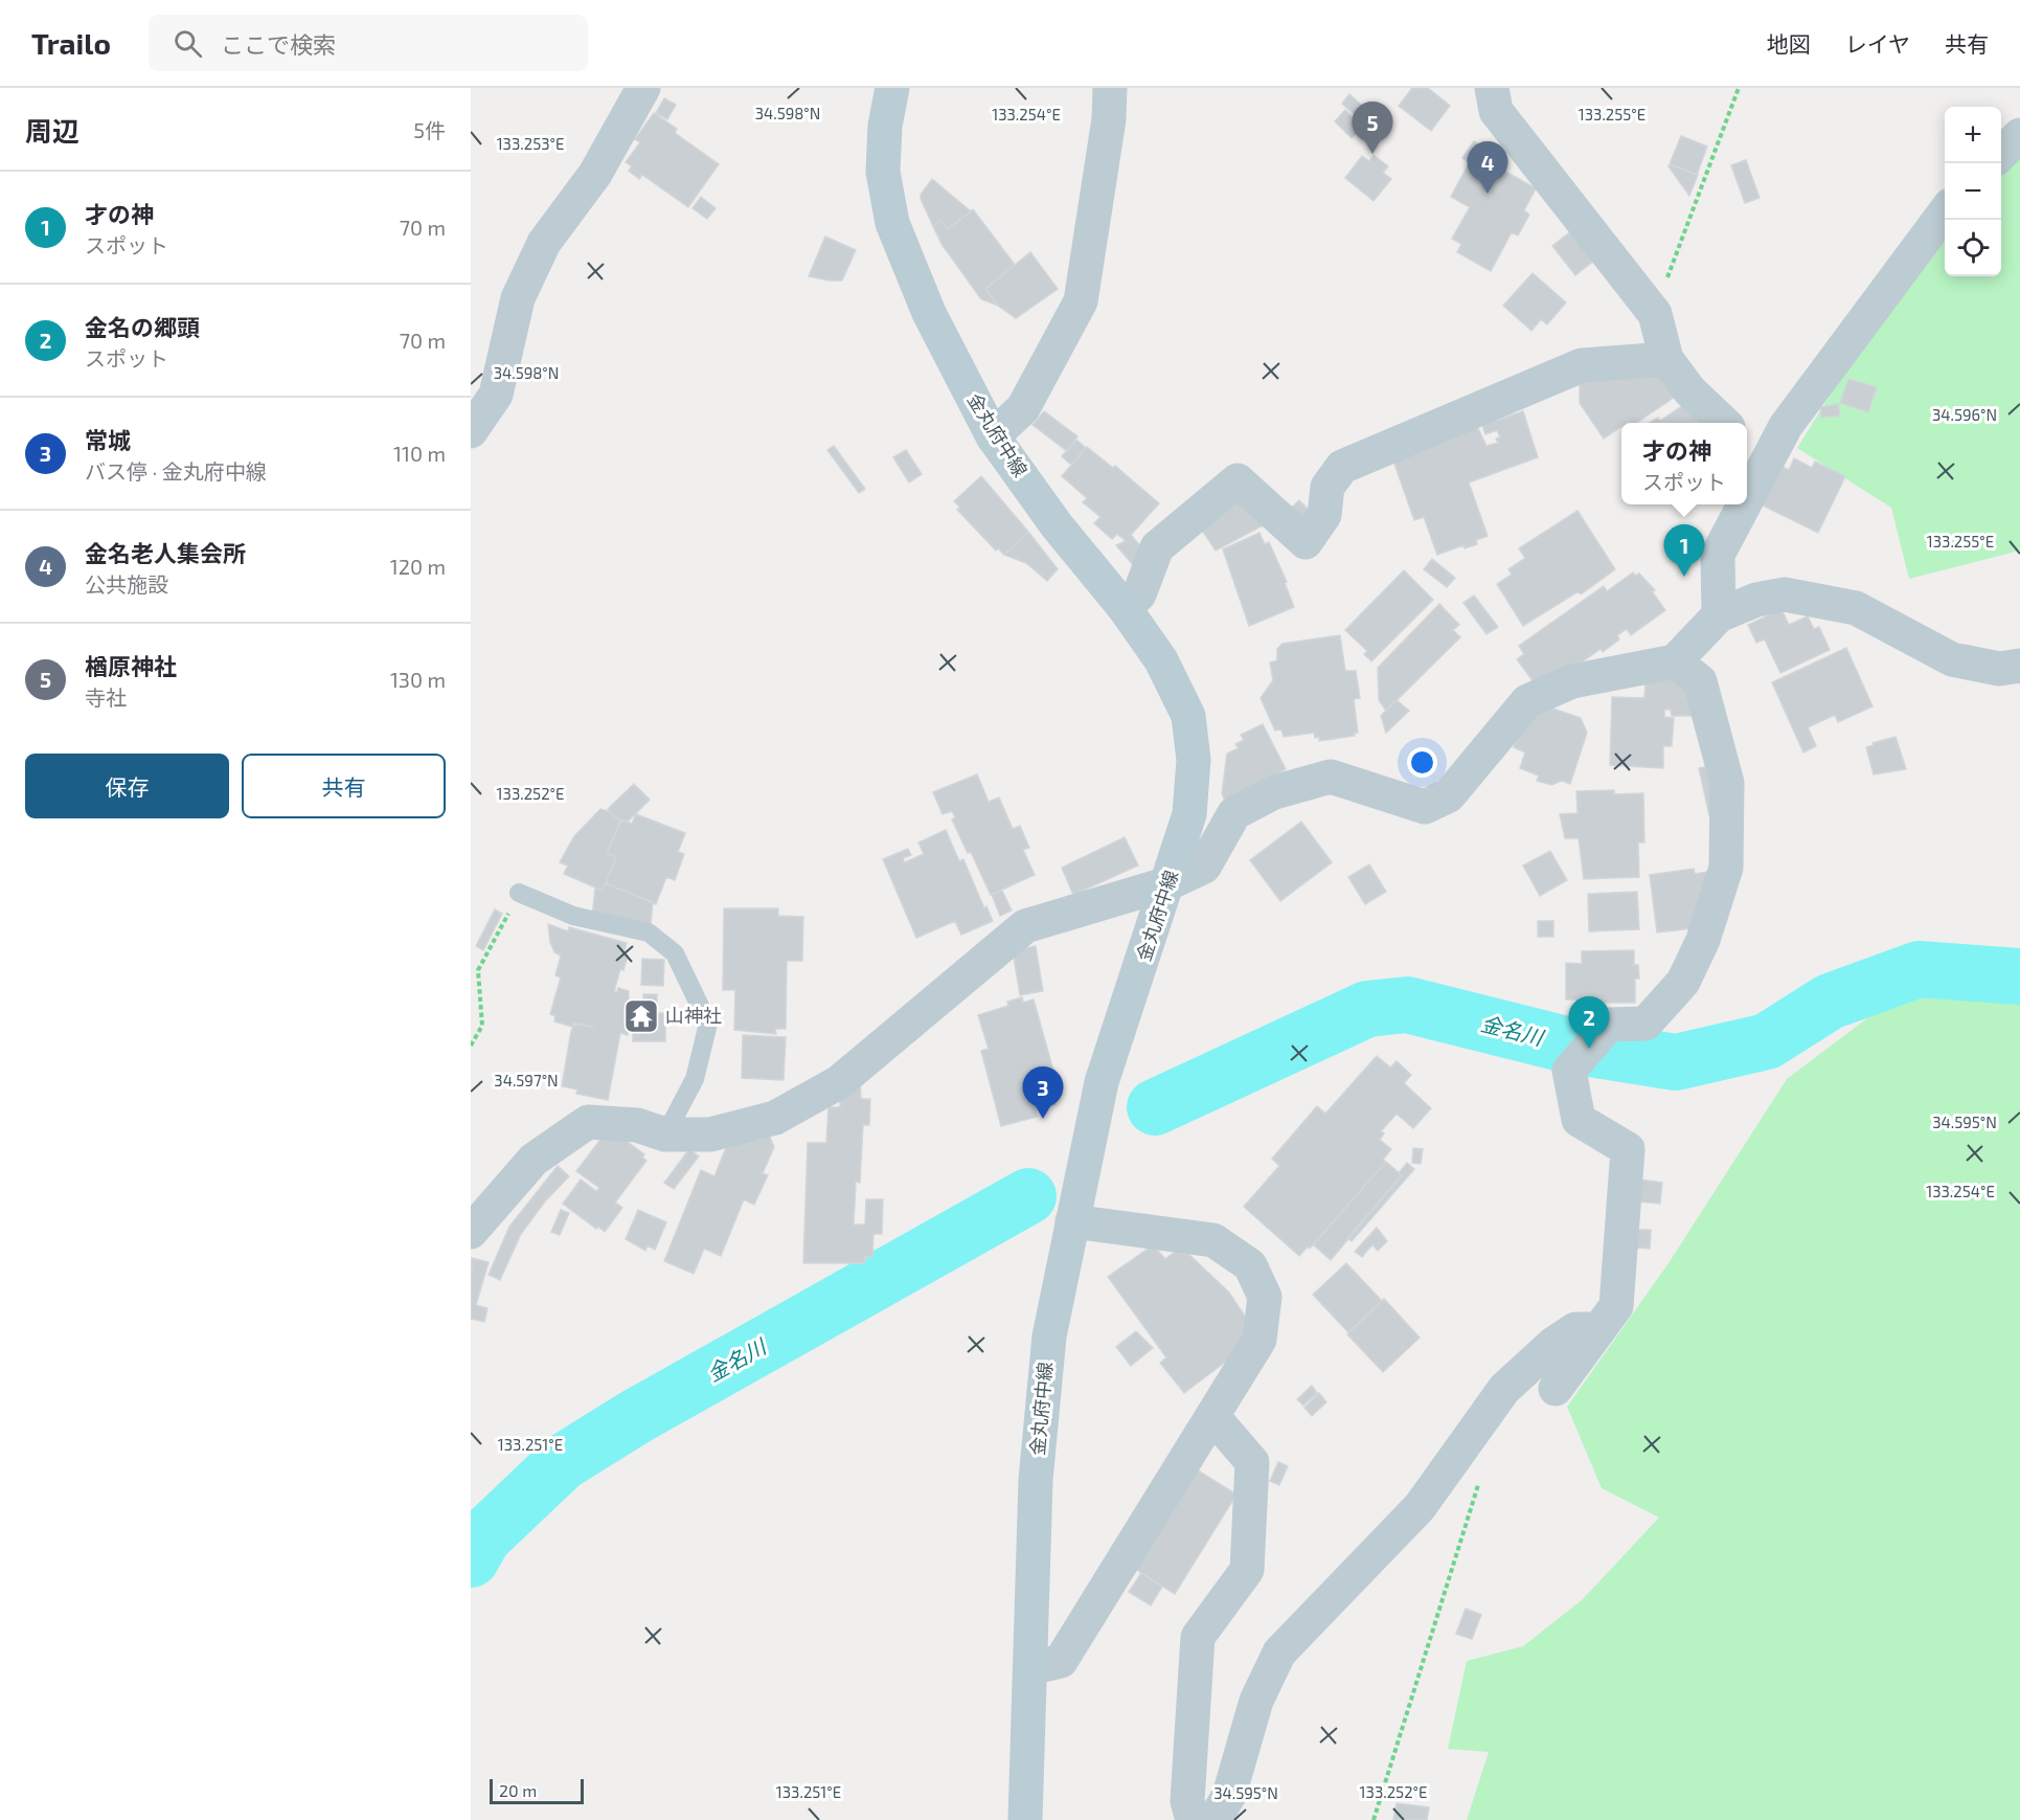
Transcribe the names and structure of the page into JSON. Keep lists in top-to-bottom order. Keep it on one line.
{"streets":{"main road":["金丸府中線"]},"water":["金名川"],"places":{"temple":["山神社"]},"scale_bar":"20 m","page":{"header":"Trailo","search":"ここで検索","nav":["地図","レイヤ","共有"],"heading":["周辺","5件"],"pins":["5","4","1","2","3"],"map_buttons":["+","−"],"list":[{"mark":"1","name":"才の神","note":"スポット","value":"70 m"},{"mark":"2","name":"金名の郷頭","note":"スポット","value":"70 m"},{"mark":"3","name":"常城","note":"バス停 · 金丸府中線","value":"110 m"},{"mark":"4","name":"金名老人集会所","note":"公共施設","value":"120 m"},{"mark":"5","name":"楢原神社","note":"寺社","value":"130 m"}],"popup":["才の神","スポット"],"buttons":["保存","共有"],"scale":"20 m"},"coordinates":["34.598°N","133.254°E","133.255°E","133.253°E","34.596°N","133.252°E","34.597°N","34.595°N","133.251°E"]}
